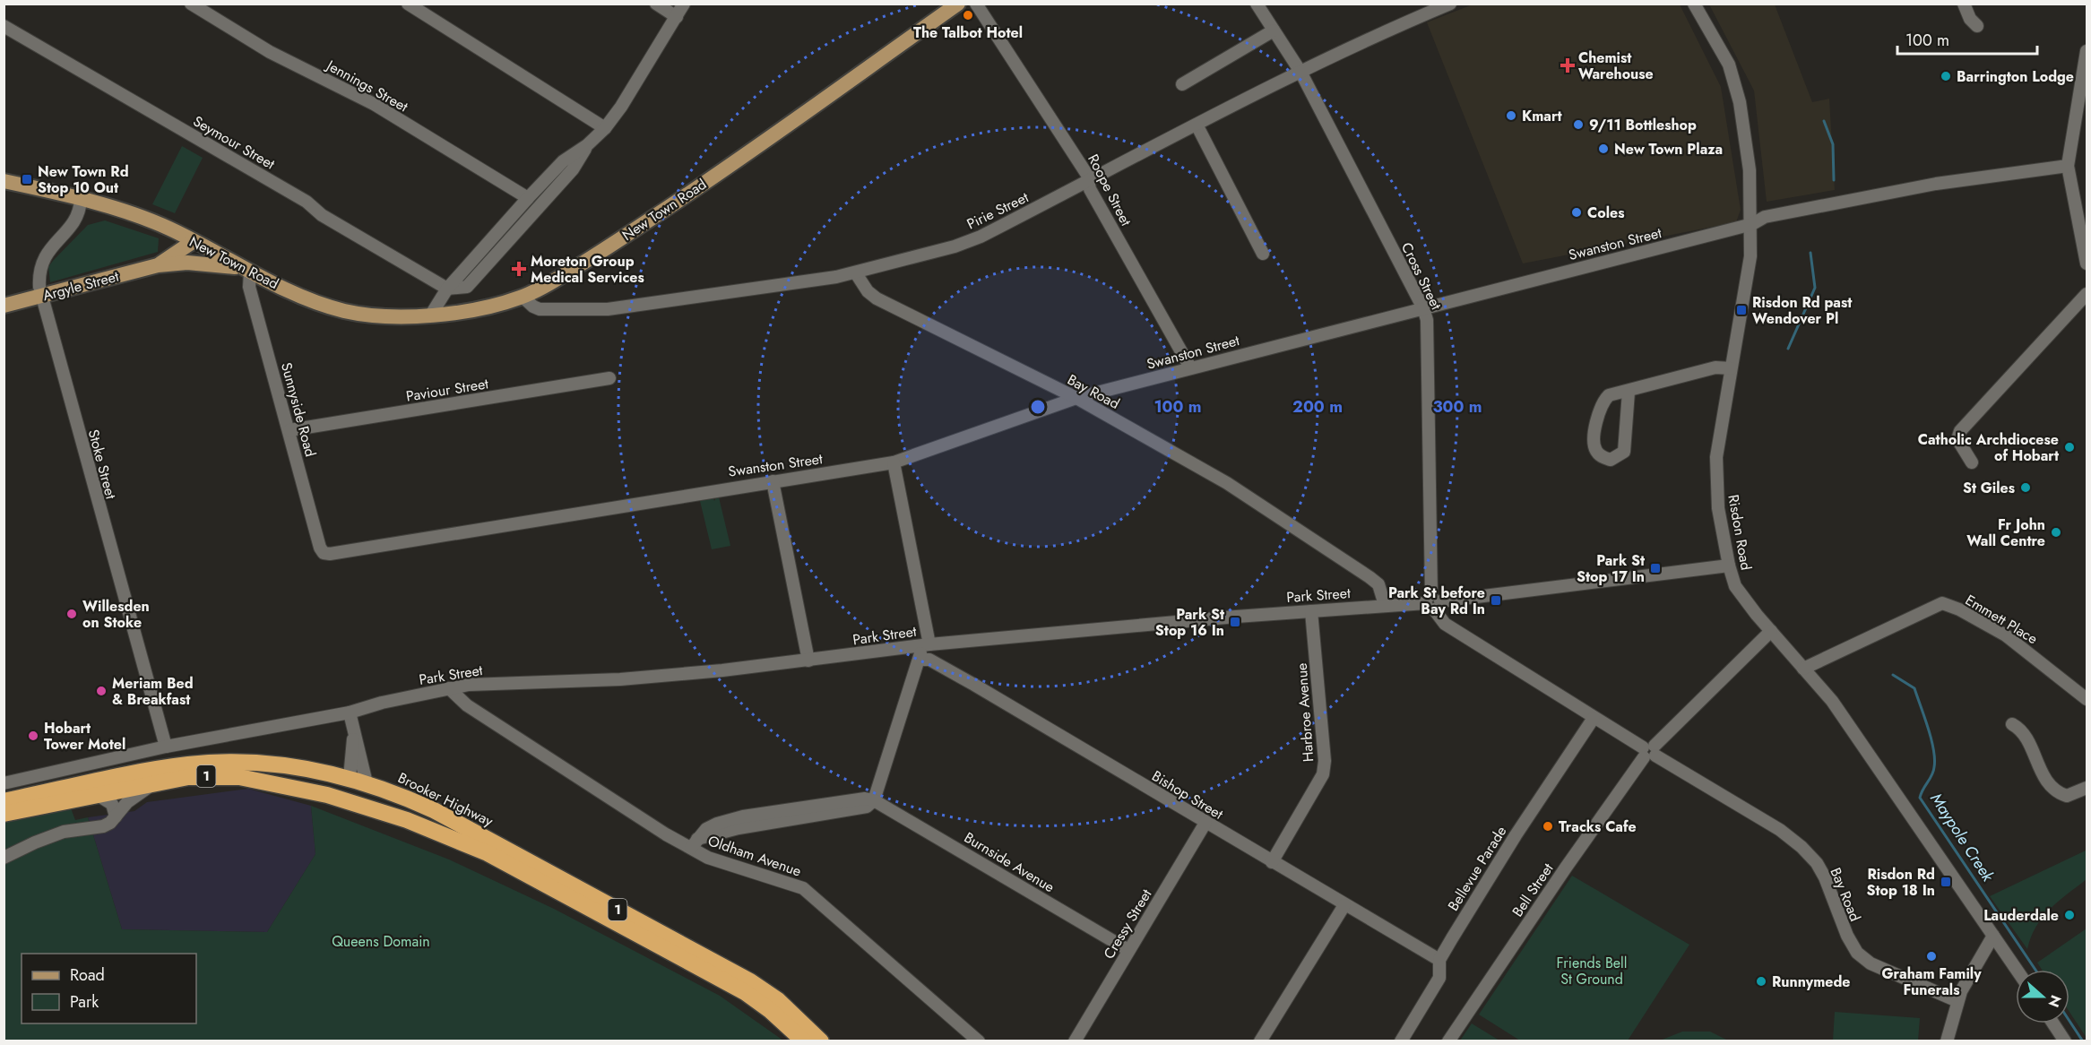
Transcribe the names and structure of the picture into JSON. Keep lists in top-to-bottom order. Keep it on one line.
{"streets":{"highway":["1","Brooker Highway"],"main road":["New Town Road","Argyle Street"],"street":["Jennings Street","Seymour Street","Roope Street","Pirie Street","Swanston Street","Cross Street","Paviour Street","Bay Road","Sunnyside Road","Stoke Street","Risdon Road","Park Street","Emmett Place","Harbroe Avenue","Bishop Street","Oldham Avenue","Burnside Avenue","Bellevue Parade","Bell Street","Cressy Street"]},"crossings":[["Roope Street","Pirie Street"],["Roope Street","Swanston Street"],["New Town Road","Pirie Street"],["New Town Road","Argyle Street"],["New Town Road","Sunnyside Road"],["New Town Road","Stoke Street"],["Pirie Street","Cross Street"],["Pirie Street","Bay Road"],["Swanston Street","Cross Street"],["Swanston Street","Bay Road"],["Swanston Street","Sunnyside Road"],["Swanston Street","Risdon Road"],["Cross Street","Bay Road"],["Cross Street","Park Street"],["Argyle Street","Sunnyside Road"],["Argyle Street","Stoke Street"],["Paviour Street","Sunnyside Road"],["Bay Road","Park Street"],["Bay Road","Bellevue Parade"],["Bay Road","Bell Street"],["Stoke Street","Park Street"],["Risdon Road","Park Street"],["Risdon Road","Emmett Place"],["Risdon Road","Bell Street"],["Park Street","Harbroe Avenue"],["Park Street","Oldham Avenue"],["Harbroe Avenue","Bishop Street"],["Bishop Street","Bellevue Parade"],["Bishop Street","Cressy Street"],["Burnside Avenue","Cressy Street"]],"water":["Maypole Creek"],"parks":["Queens Domain","Friends Bell St Ground"],"places":{"other":["The Talbot Hotel","Barrington Lodge","Kmart","9/11 Bottleshop","New Town Plaza","Coles","Catholic Archdiocese of Hobart","St Giles","Fr John Wall Centre","Willesden on Stoke","Meriam Bed & Breakfast","Hobart Tower Motel","Tracks Cafe","Lauderdale","Graham Family Funerals","Runnymede"],"health":["Chemist Warehouse","Moreton Group Medical Services"],"transit":["New Town Rd Stop 10 Out","Risdon Rd past Wendover Pl","Park St Stop 17 In","Park St before Bay Rd In","Park St Stop 16 In","Risdon Rd Stop 18 In"]},"legend":["Road","Park"],"scale_bar":"100 m","north":"right","rings":["100 m","200 m","300 m"]}
